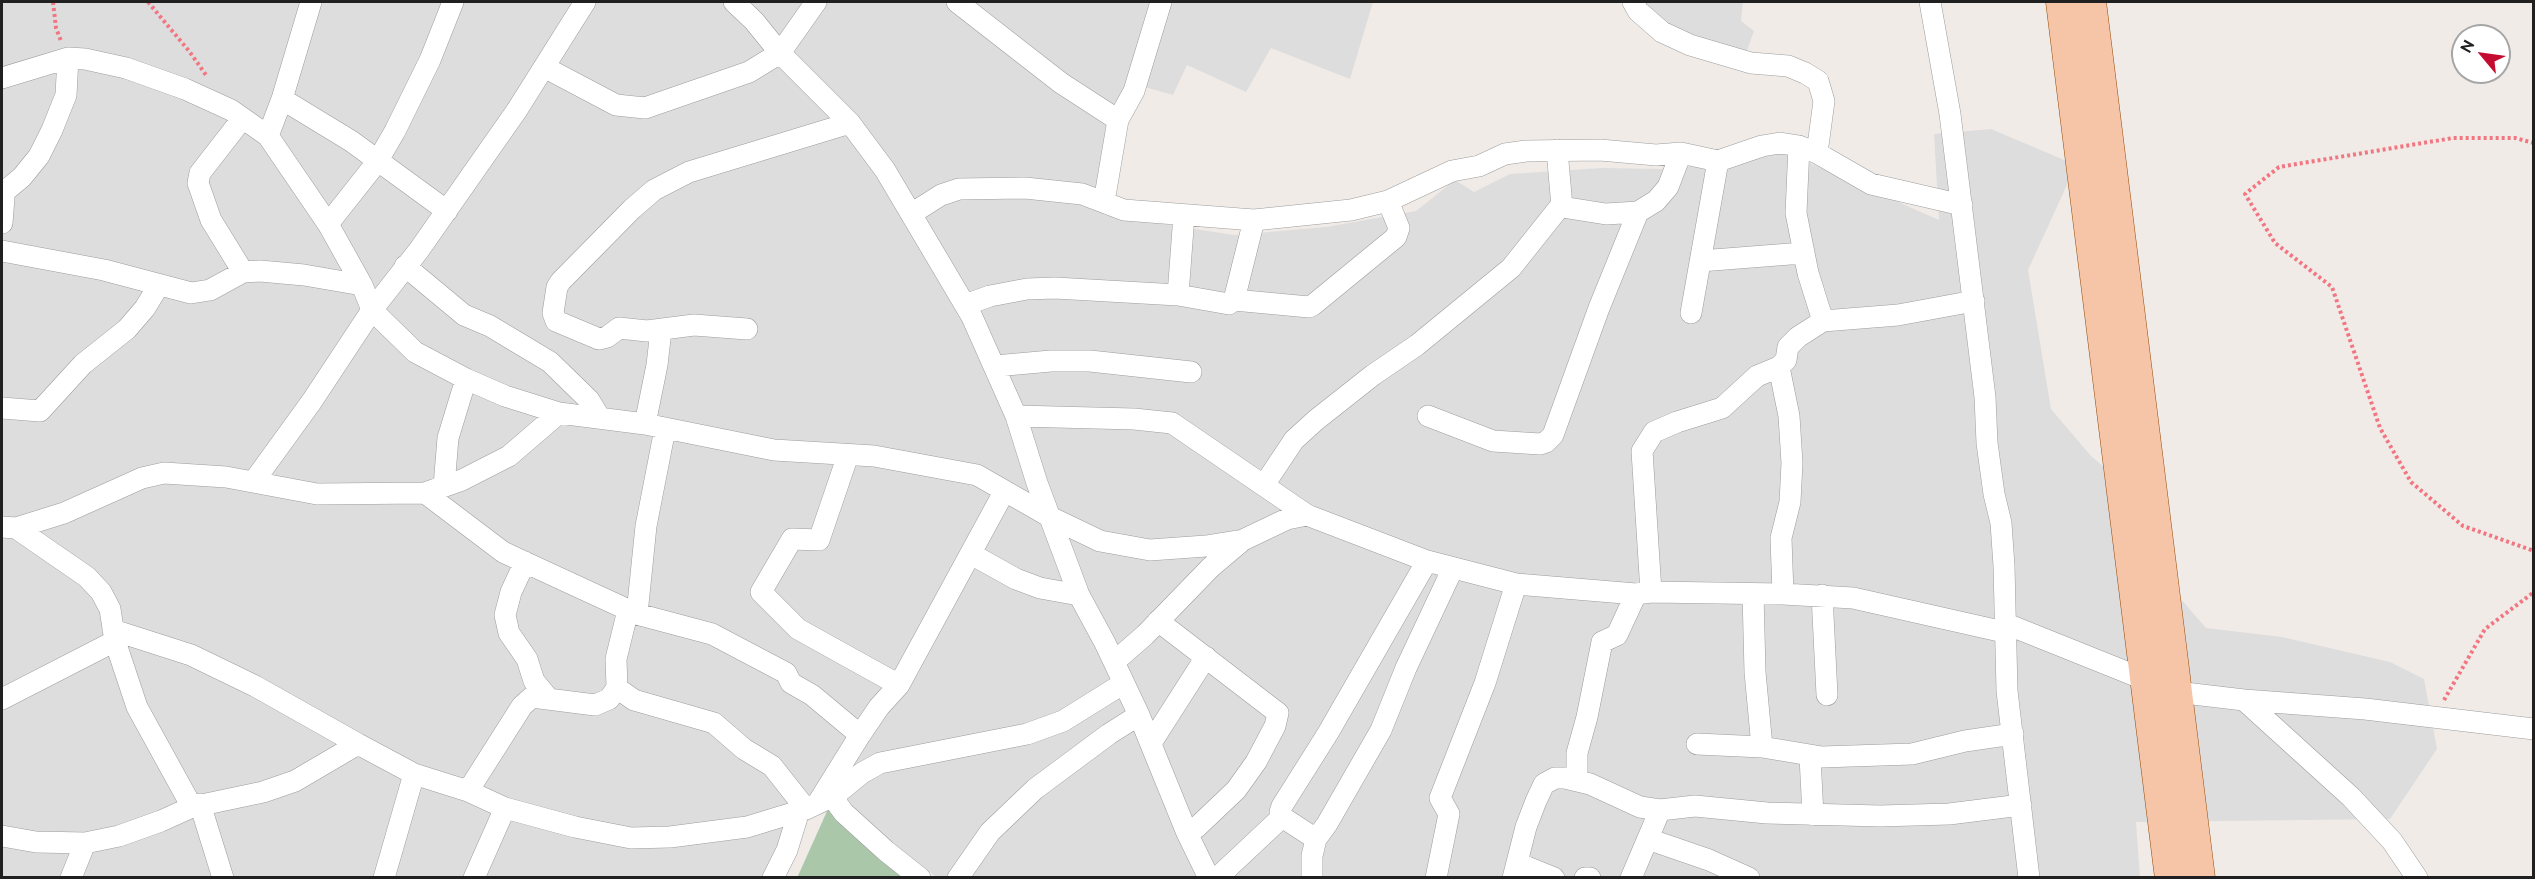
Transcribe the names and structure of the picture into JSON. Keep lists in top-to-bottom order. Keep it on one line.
{"north":"top left"}
